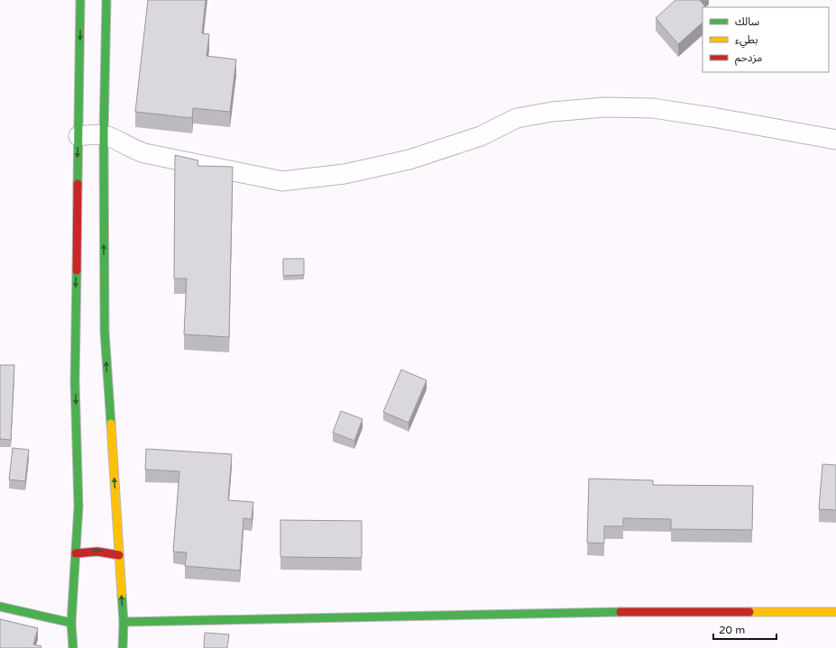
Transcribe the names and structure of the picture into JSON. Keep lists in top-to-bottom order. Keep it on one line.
{"legend":["سالك","بطيء","مزدحم"],"scale_bar":"20 m"}
